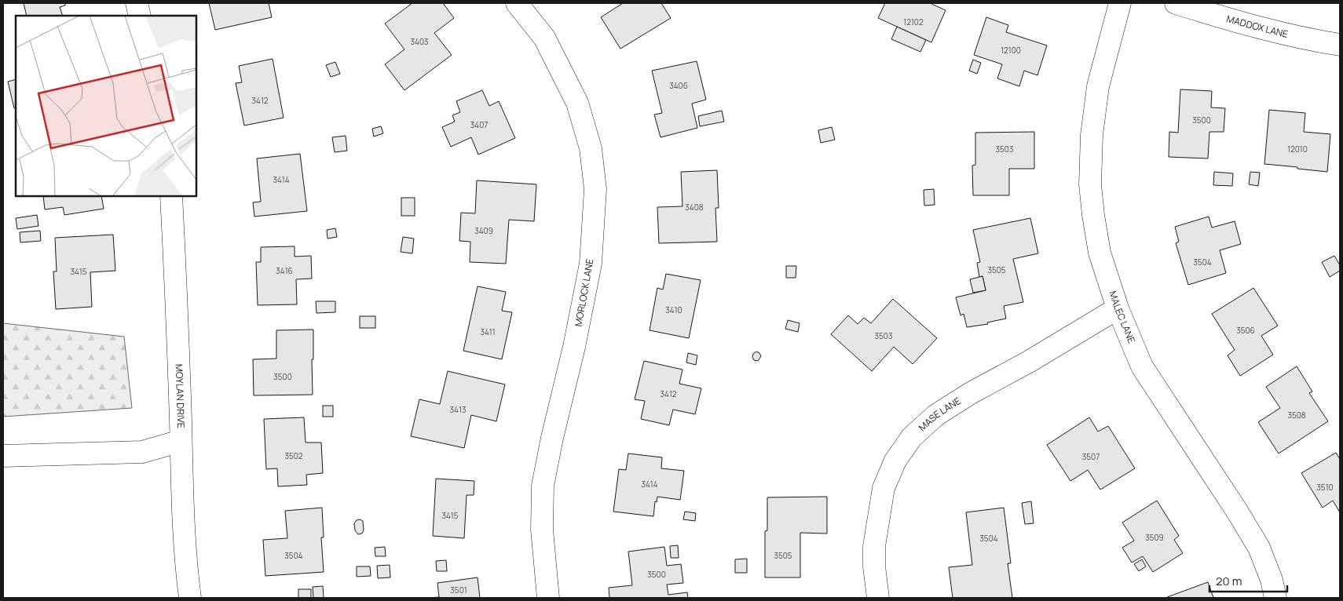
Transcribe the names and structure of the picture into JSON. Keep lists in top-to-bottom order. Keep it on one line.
{"streets":{"street":["MADDOX LANE","MORLOCK LANE","MALEC LANE","MOYLAN DRIVE","MASE LANE"]},"crossings":[["MALEC LANE","MASE LANE"]],"house_numbers":["12102","3403","12100","3406","3412","3500","3407","3503","12010","3414","3408","3409","3504","3505","3416","3415","3410","3506","3411","3503","3500","3412","3413","3508","3502","3507","3414","3510","3415","3509","3504","3504","3505","3500","3501"],"scale_bar":"20 m"}
